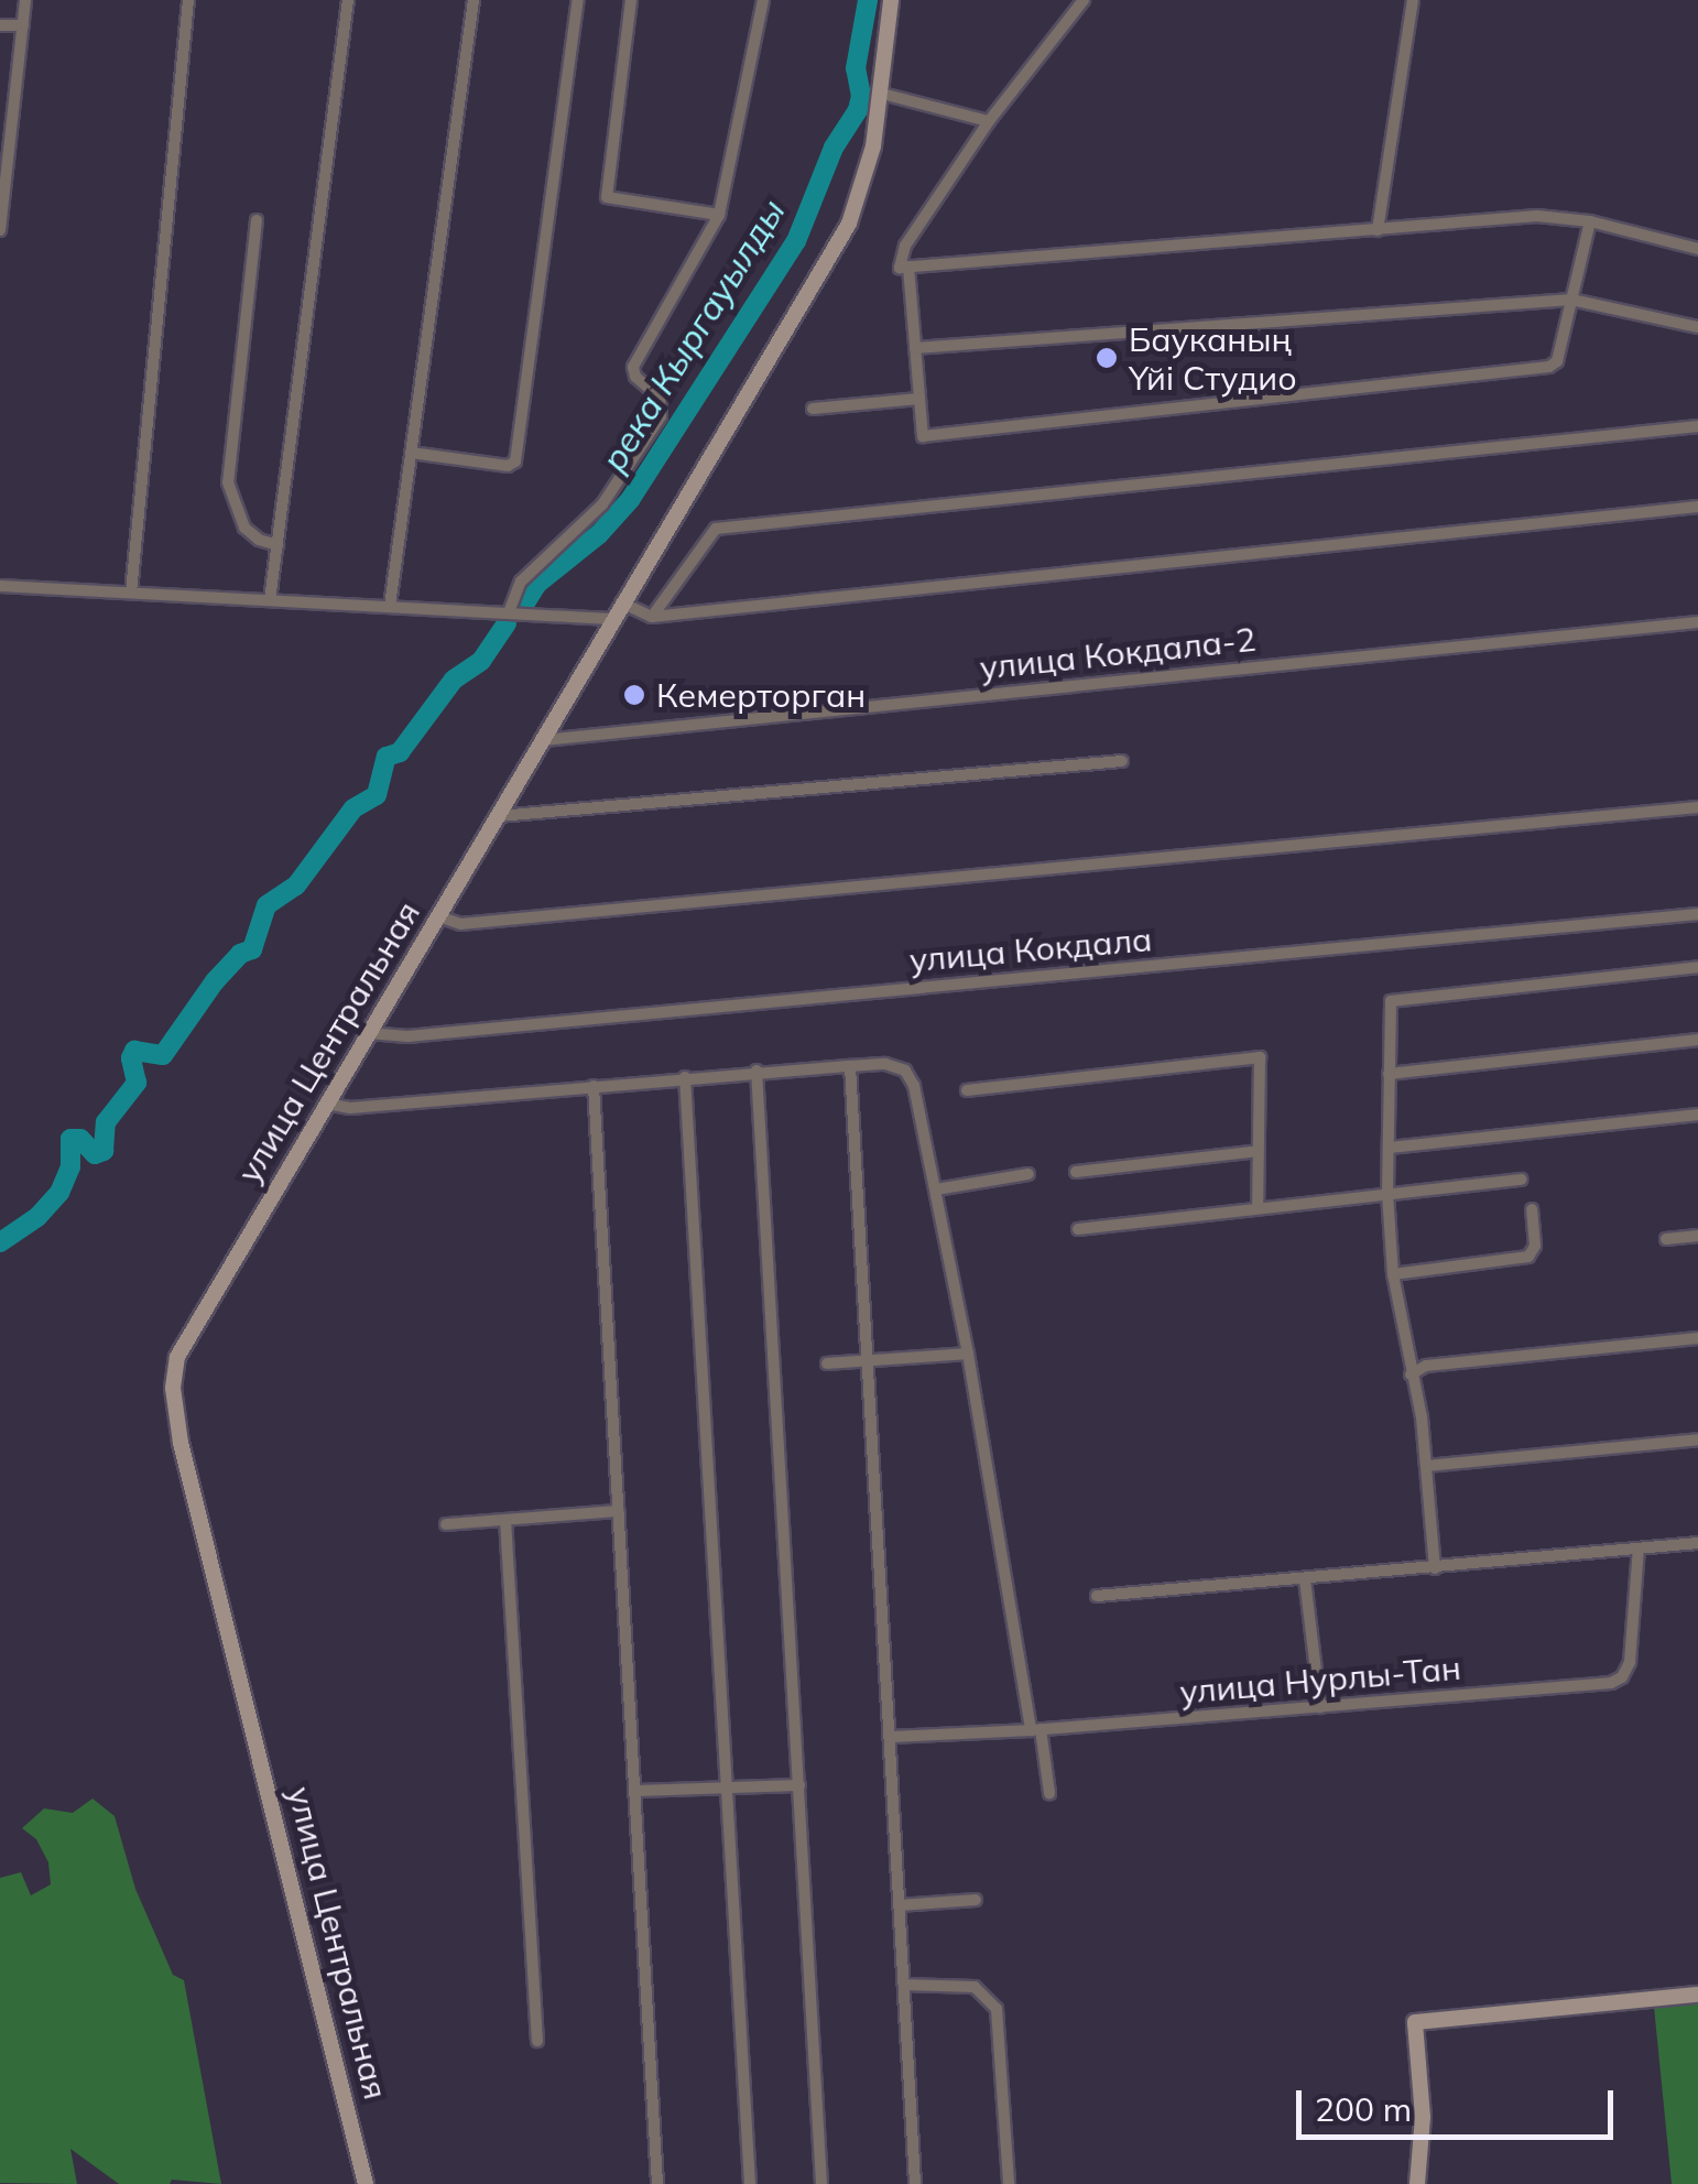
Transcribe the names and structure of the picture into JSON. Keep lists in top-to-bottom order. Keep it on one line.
{"streets":{"main road":["улица Центральная"],"street":["улица Кокдала-2","улица Кокдала","улица Нурлы-Тан"]},"crossings":[["улица Кокдала-2","улица Центральная"],["улица Кокдала","улица Центральная"]],"water":["река Кыргауылды"],"places":["Бауканың Үйі Студио","Кемерторган"],"scale_bar":"200 m"}
